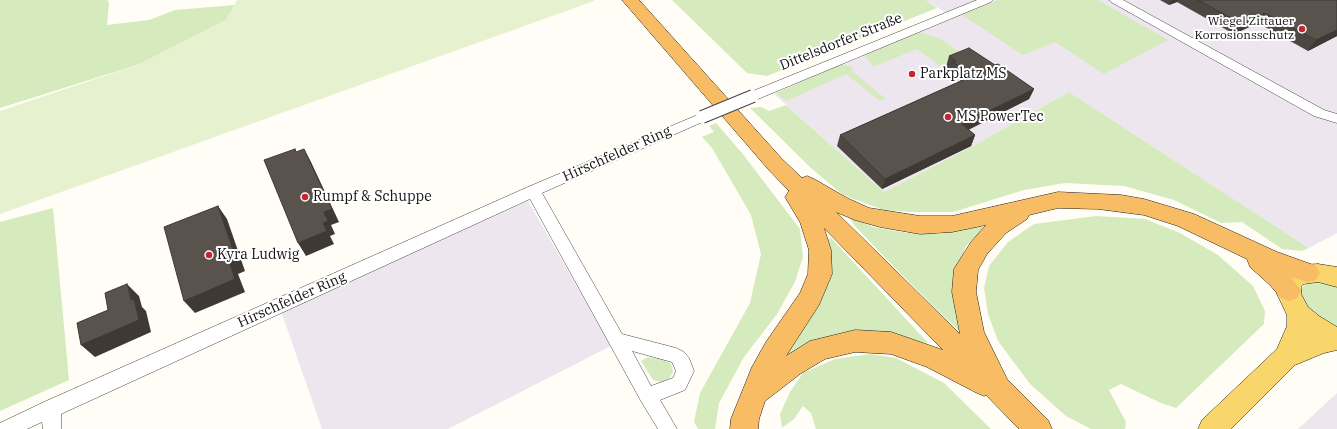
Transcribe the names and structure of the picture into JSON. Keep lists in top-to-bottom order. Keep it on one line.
{"streets":{"street":["Dittelsdorfer Straße","Hirschfelder Ring"]},"crossings":[["Dittelsdorfer Straße","Hirschfelder Ring"]],"places":["Wiegel Zittauer Korrosionsschutz","Parkplatz MS","MS PowerTec","Rumpf & Schuppe","Kyra Ludwig"]}
